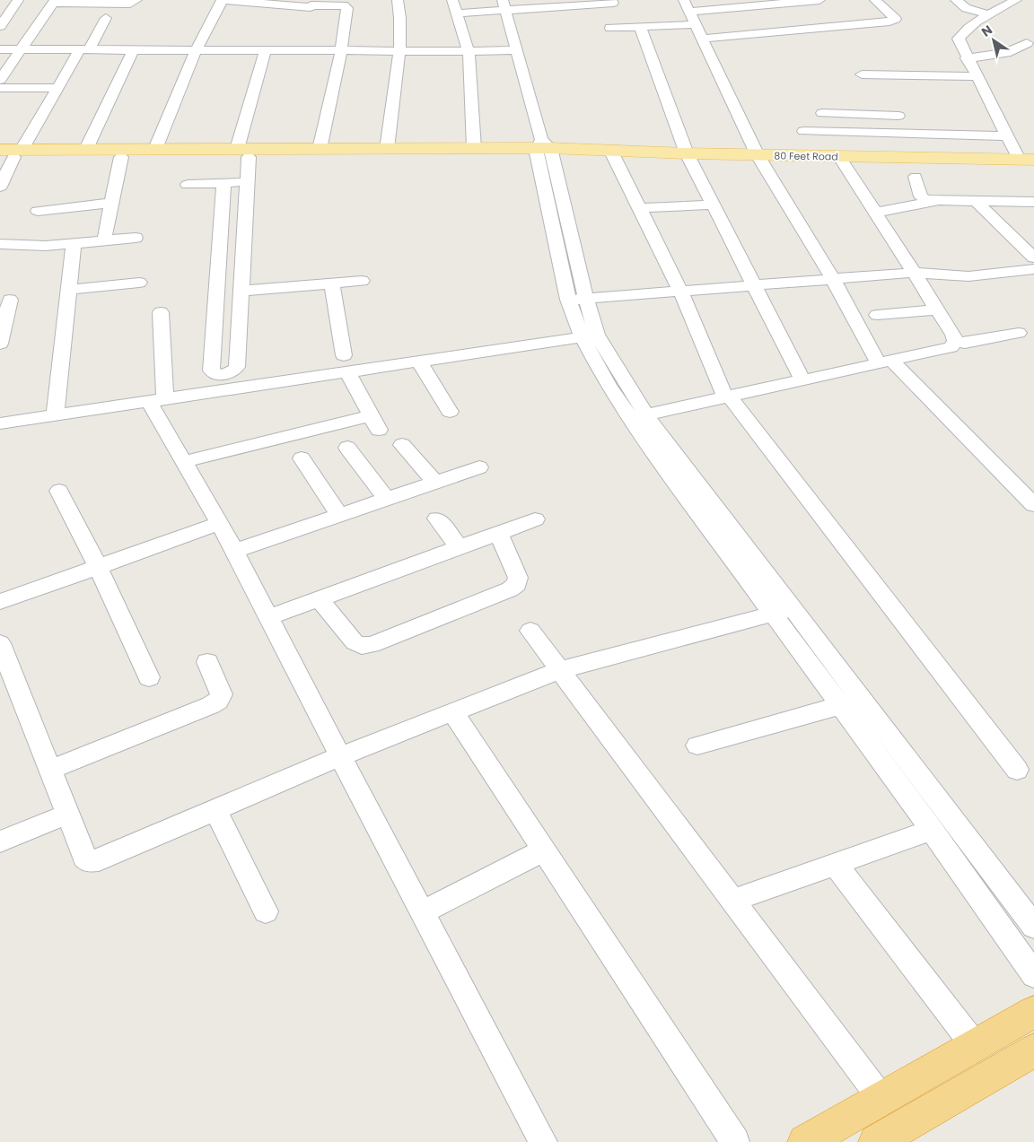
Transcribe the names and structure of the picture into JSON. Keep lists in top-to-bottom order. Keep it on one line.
{"streets":{"main road":["80 Feet Road"]},"north":"top left"}
